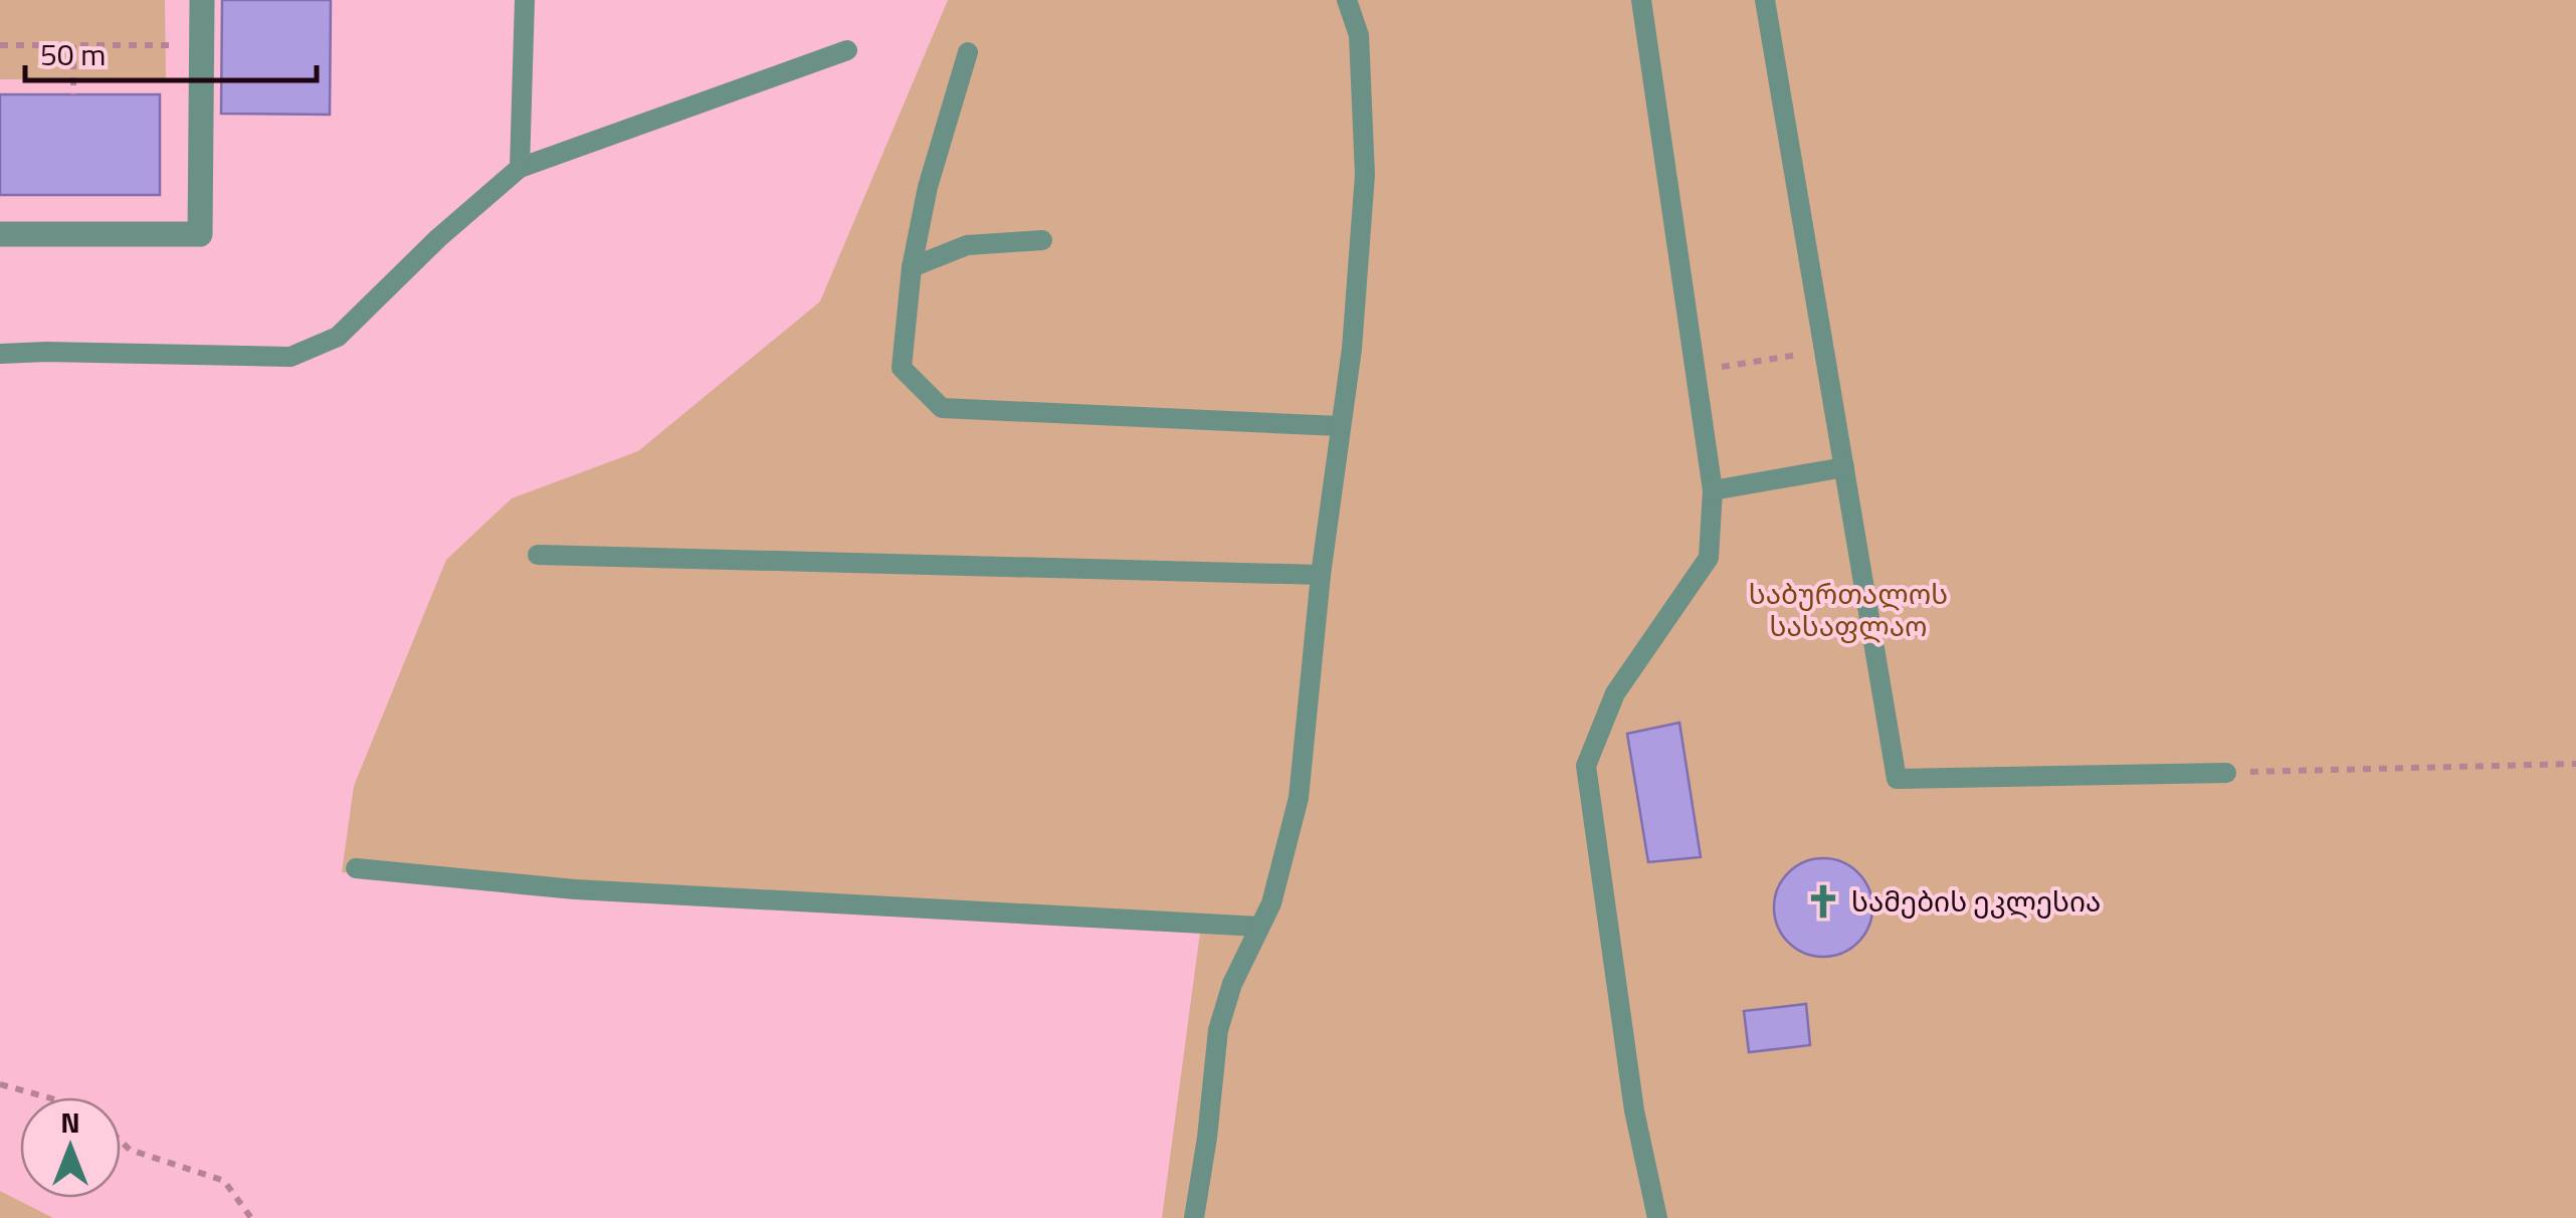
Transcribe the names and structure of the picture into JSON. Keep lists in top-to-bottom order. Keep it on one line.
{"parks":["საბურთალოს სასაფლაო"],"places":{"church":["სამების ეკლესია"]},"scale_bar":"50 m","north":"top"}
